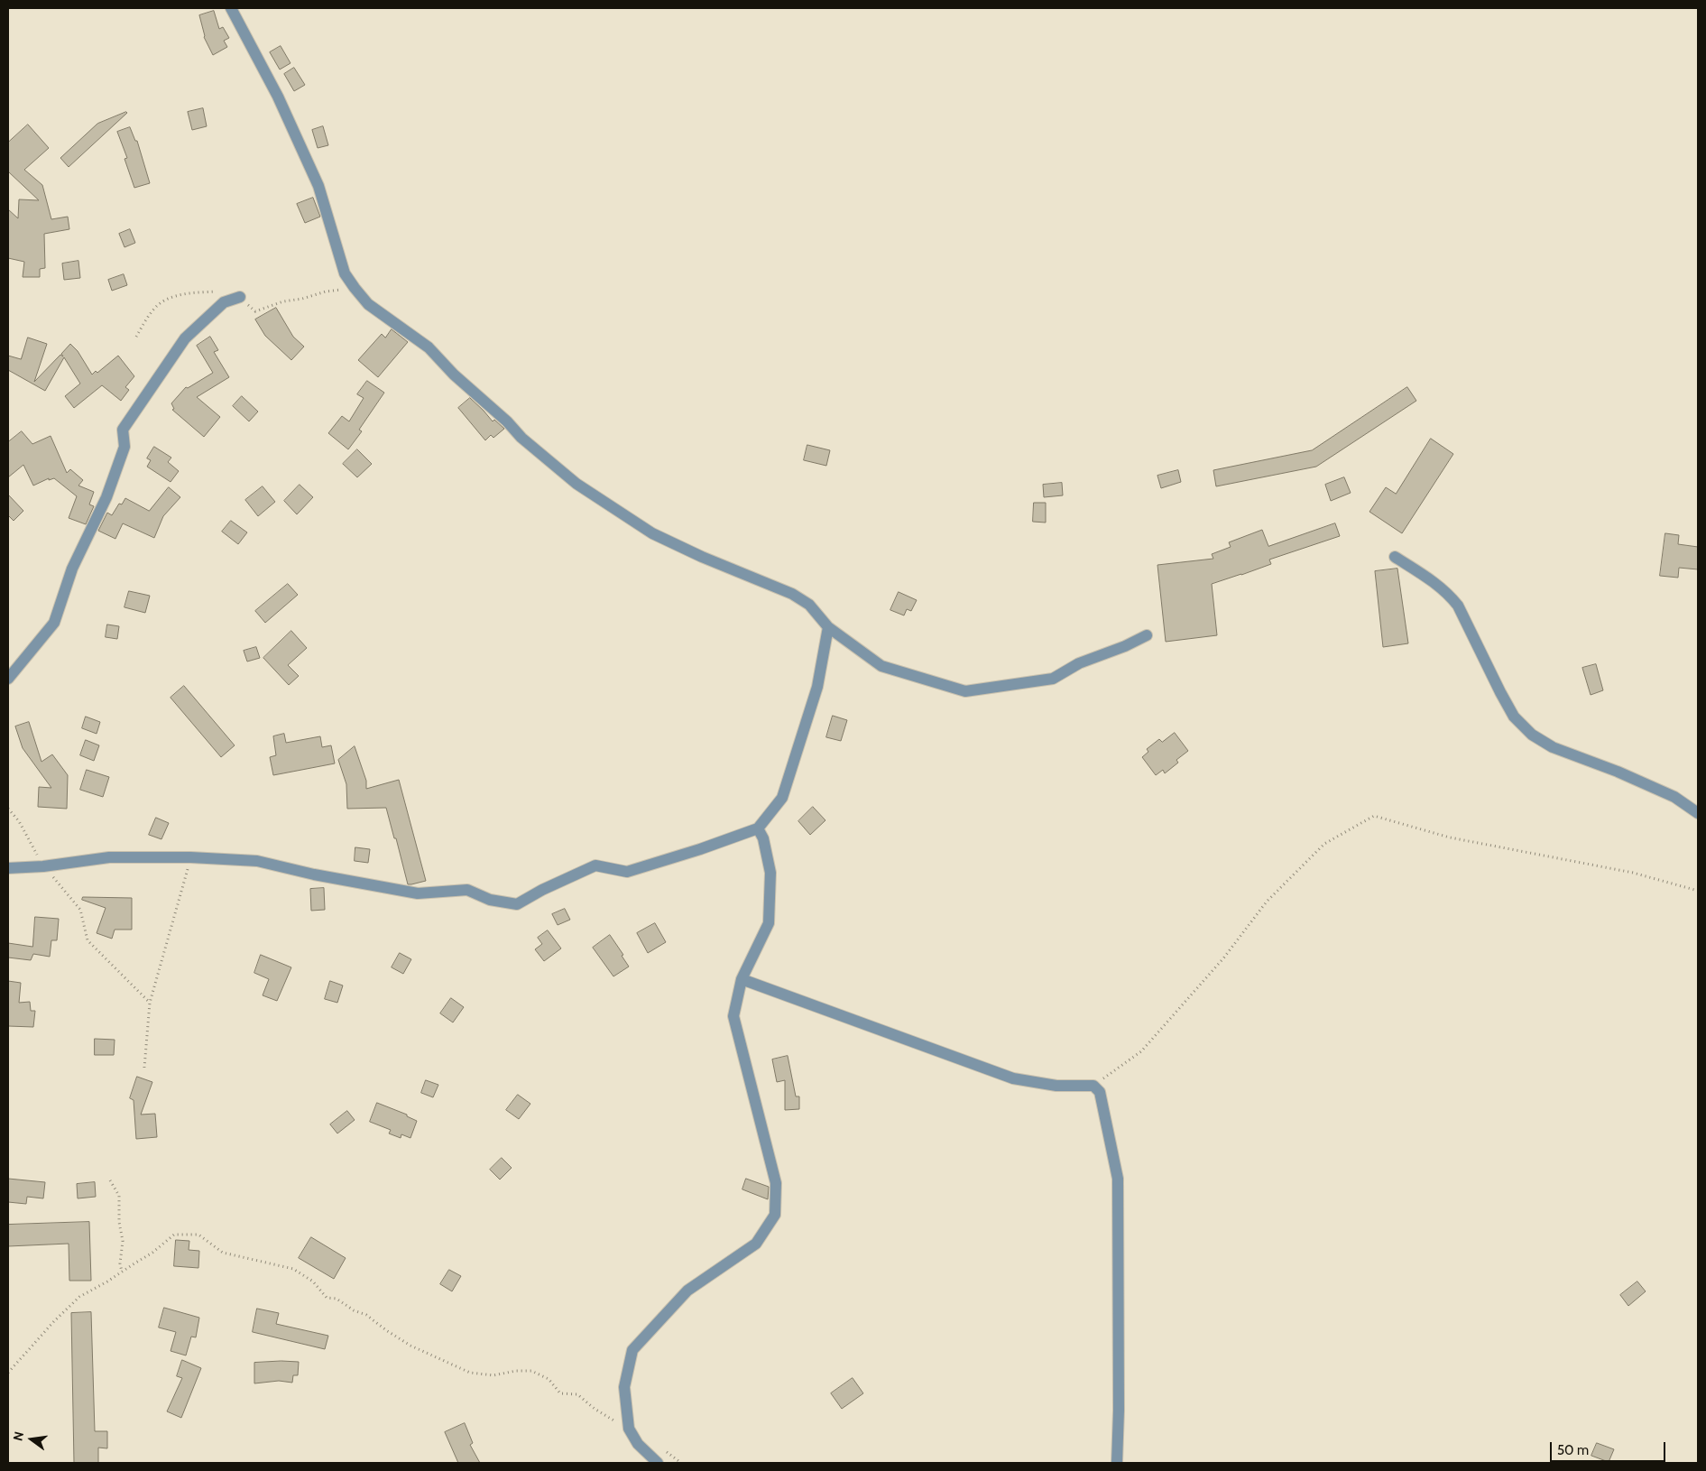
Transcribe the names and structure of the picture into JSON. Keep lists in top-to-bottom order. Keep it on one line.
{"scale_bar":"50 m","north":"left"}
